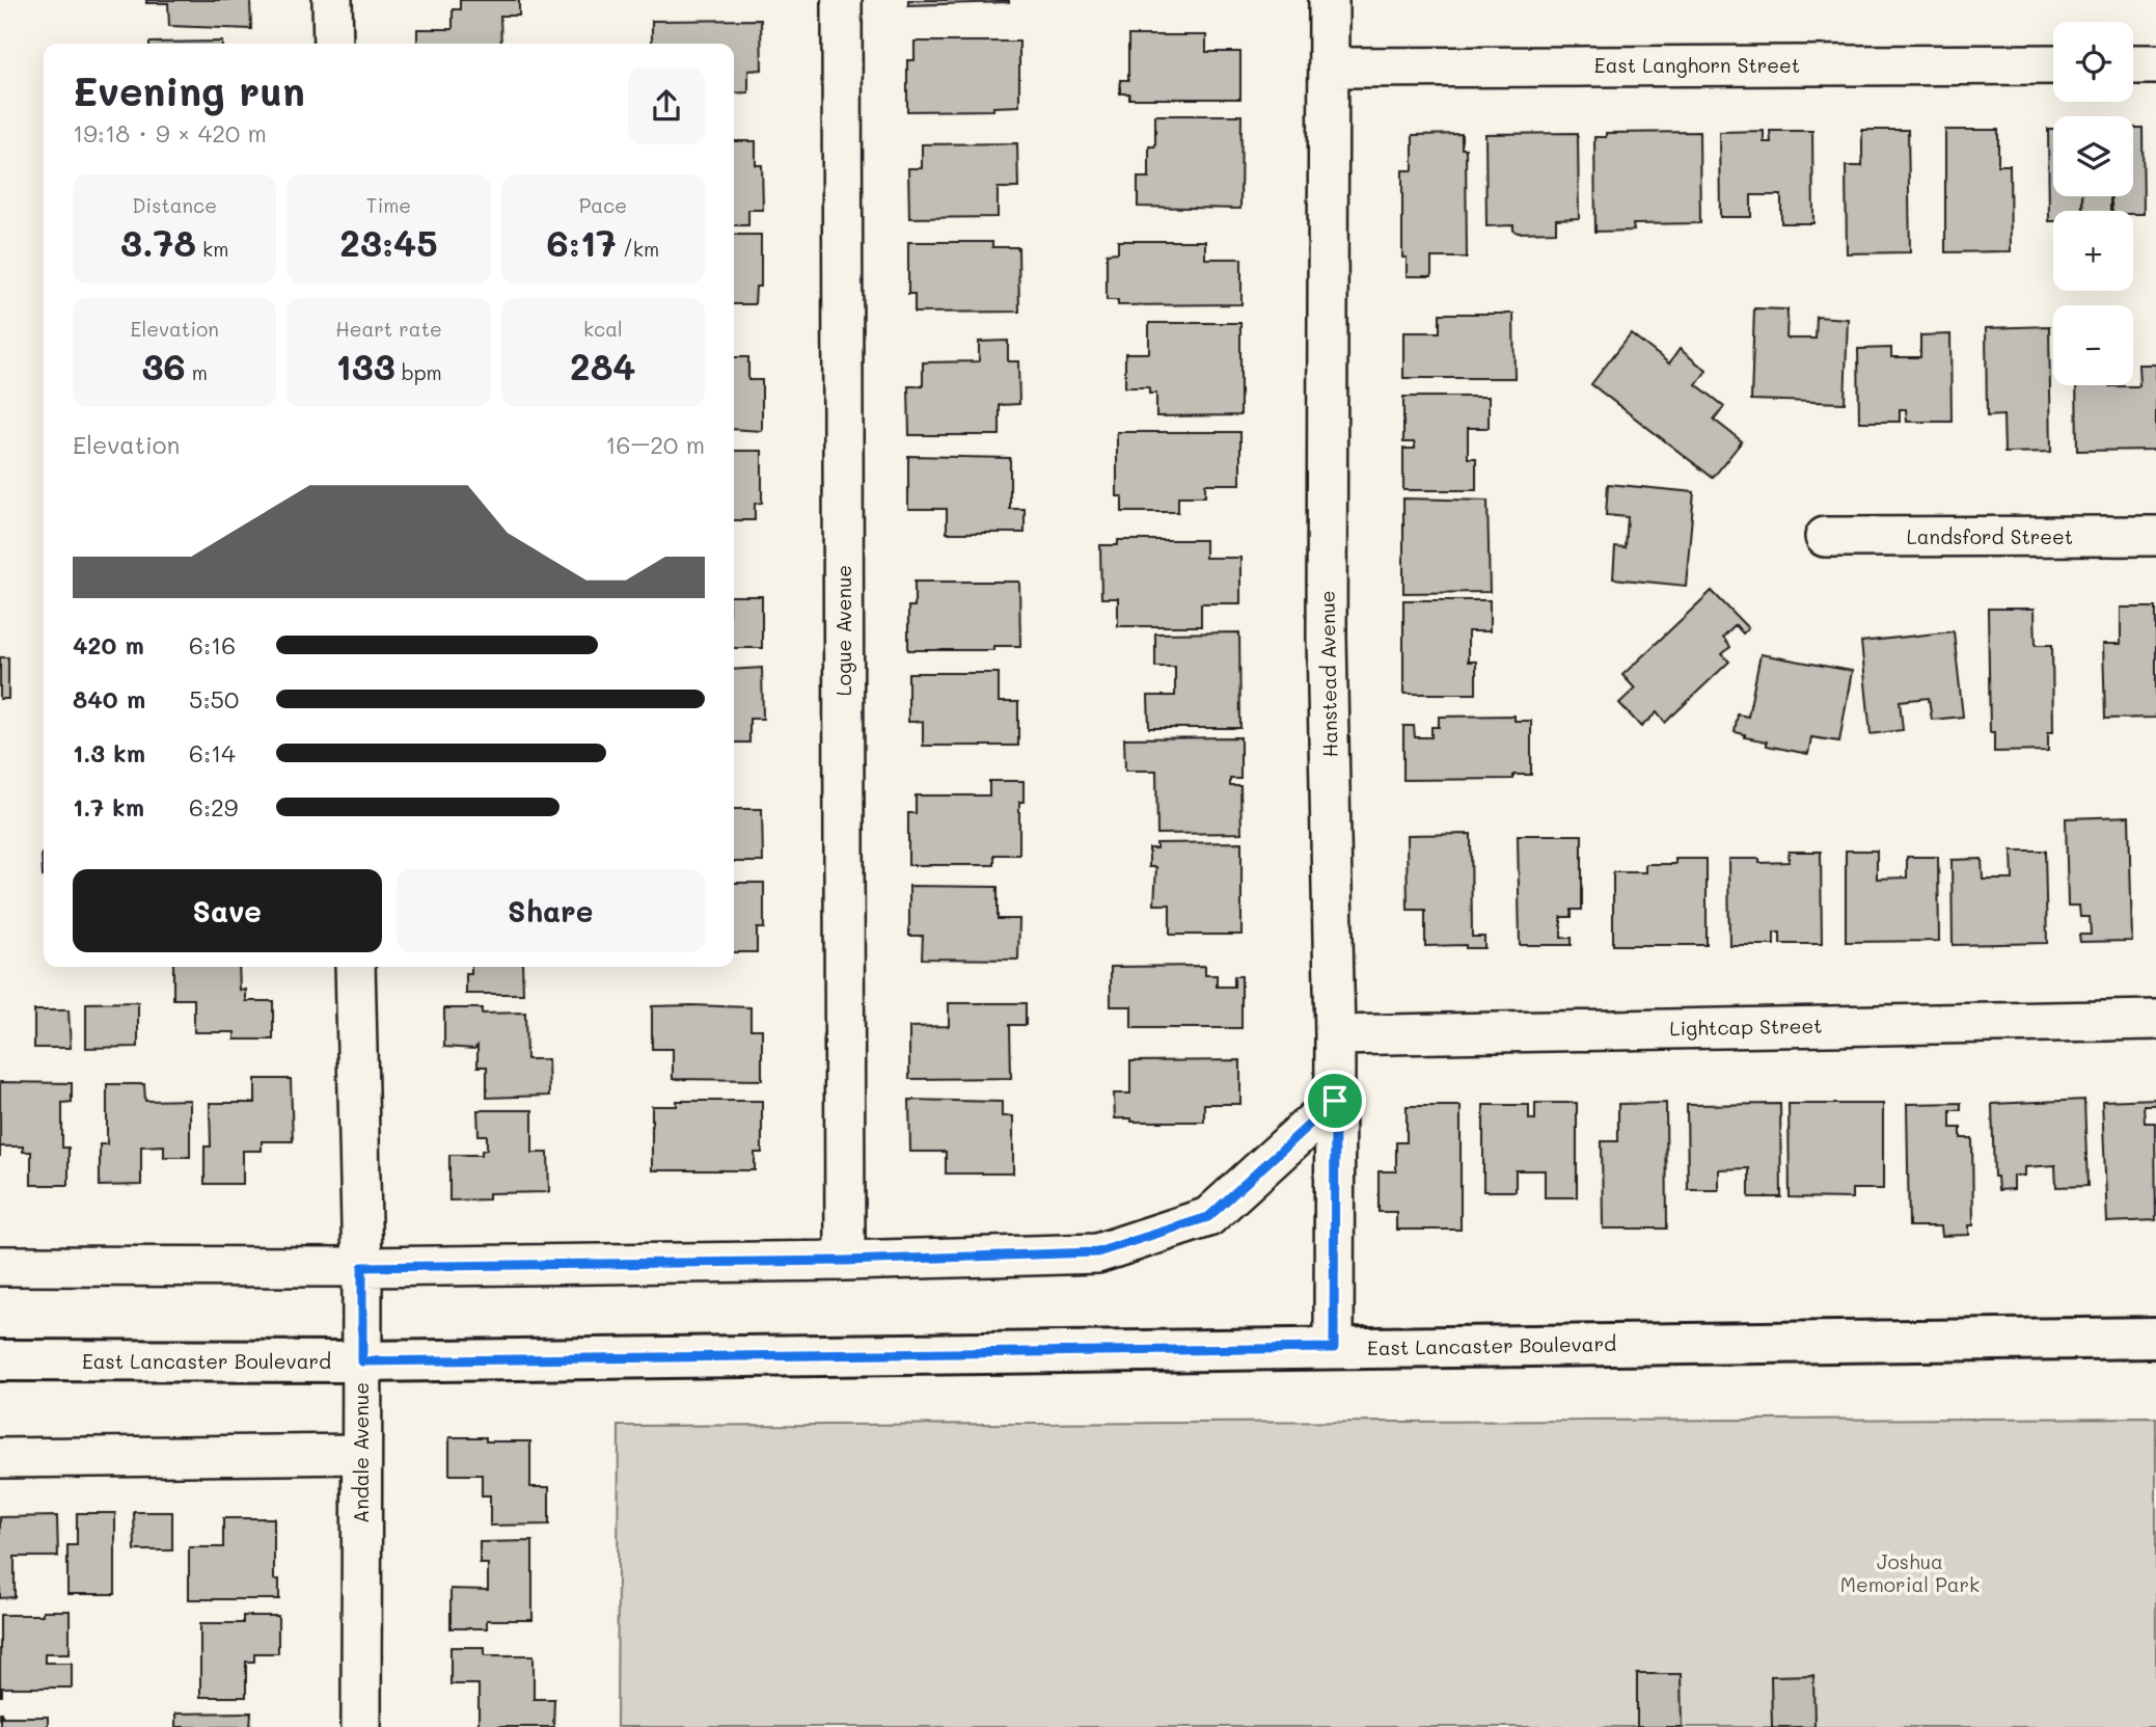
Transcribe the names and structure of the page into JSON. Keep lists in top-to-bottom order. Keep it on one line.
{"streets":{"main road":["East Lancaster Boulevard"],"street":["East Langhorn Street","Landsford Street","Logue Avenue","Hanstead Avenue","Lightcap Street","Andale Avenue"]},"crossings":[["East Langhorn Street","Hanstead Avenue"],["Hanstead Avenue","Lightcap Street"],["Hanstead Avenue","East Lancaster Boulevard"],["East Lancaster Boulevard","Andale Avenue"]],"parks":["Joshua Memorial Park"],"page":{"map_buttons":["+","−"],"heading":["Evening run","19:18 · 9 × 420 m"],"stats":[["Distance","3.78 km"],["Time","23:45"],["Pace","6:17 /km"],["Elevation","36 m"],["Heart rate","133 bpm"],["kcal","284"]],"chart":["Elevation","16–20 m"],"list":[{"name":"420 m","note":"6:16"},{"name":"840 m","note":"5:50"},{"name":"1.3 km","note":"6:14"},{"name":"1.7 km","note":"6:29"}],"buttons":["Save","Share"]}}
